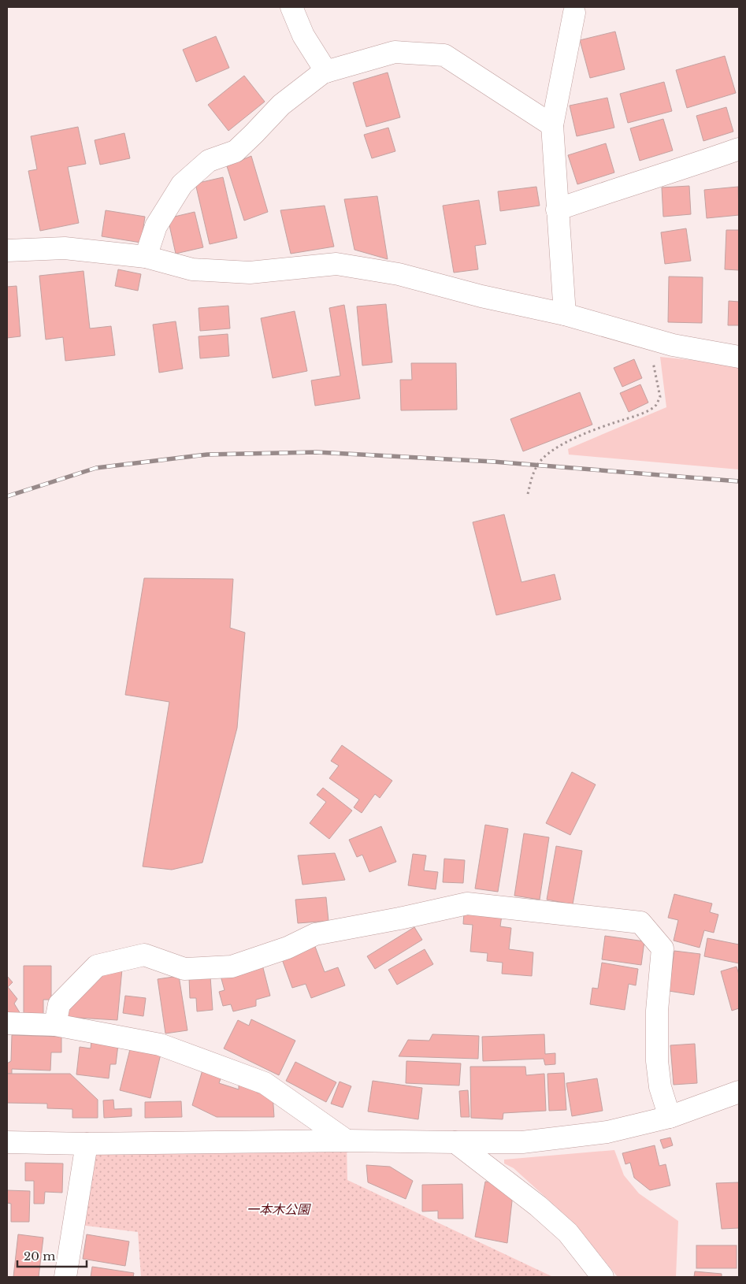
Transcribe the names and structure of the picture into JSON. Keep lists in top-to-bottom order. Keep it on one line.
{"parks":["一本木公園"],"scale_bar":"20 m"}
